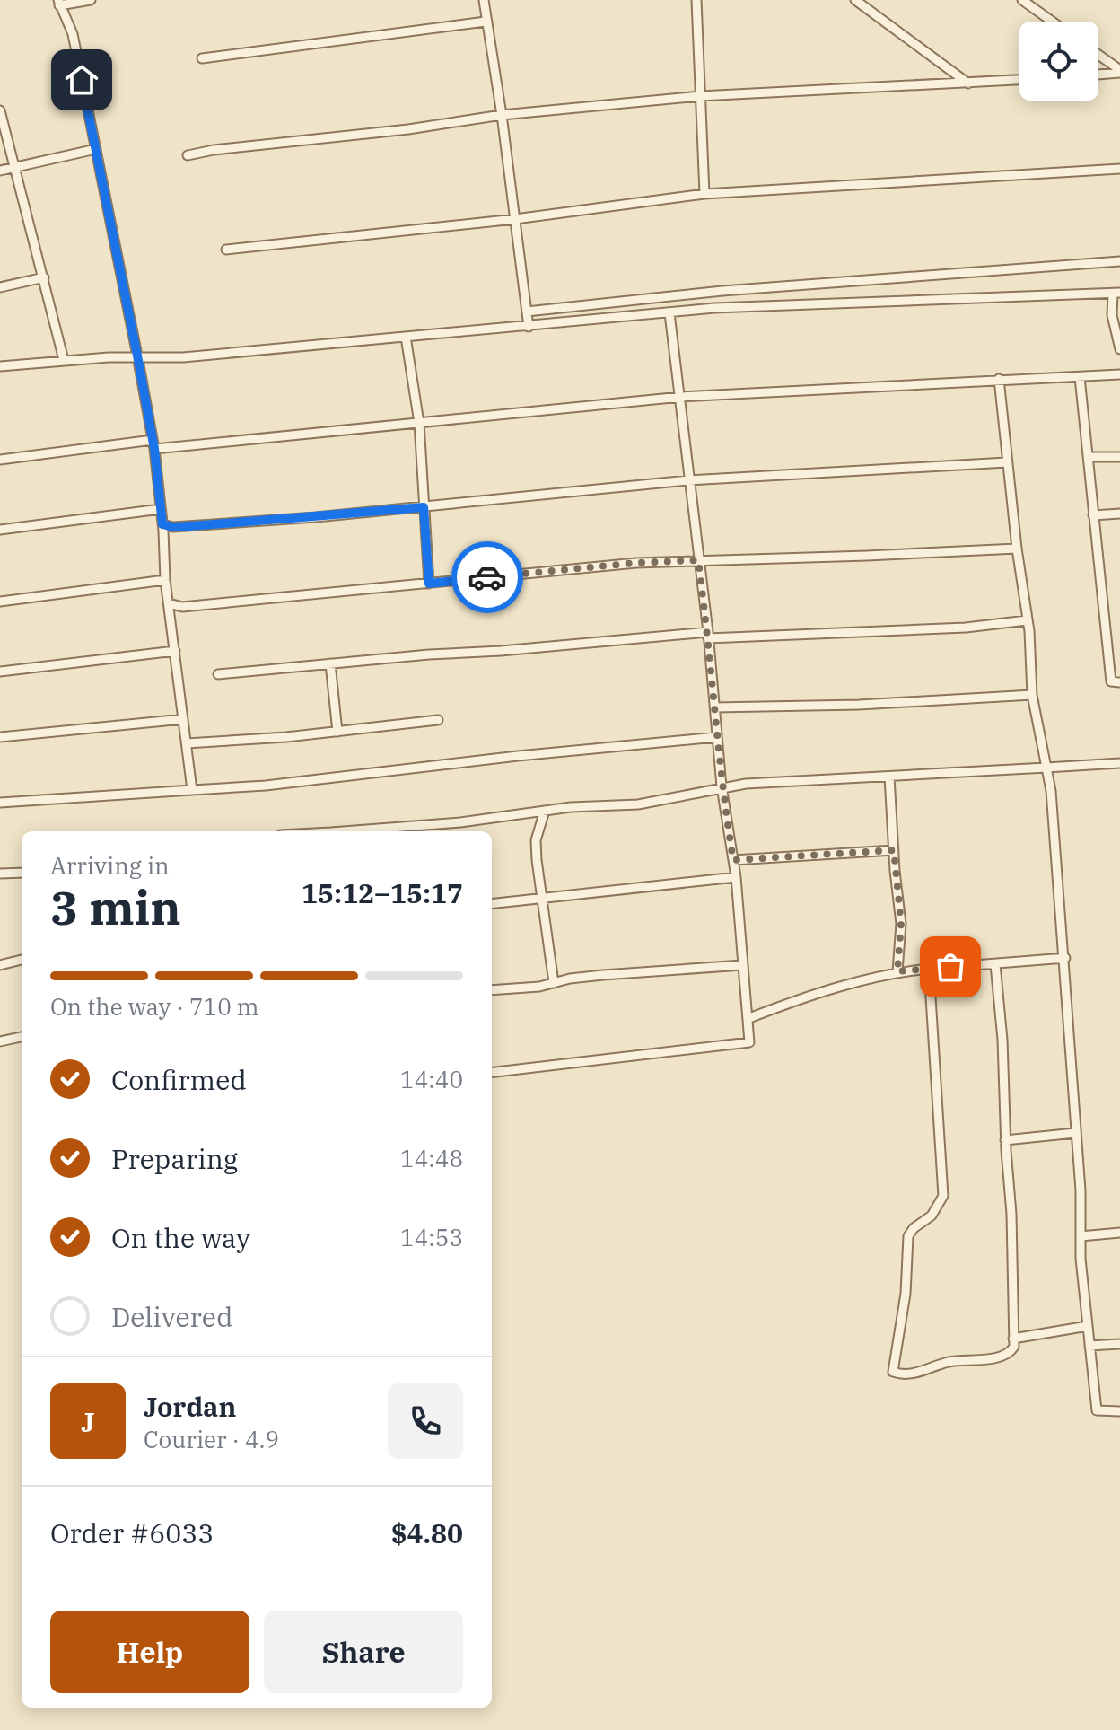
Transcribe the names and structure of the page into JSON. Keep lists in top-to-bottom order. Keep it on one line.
{"page":{"heading":["3 min","Arriving in","15:12–15:17"],"panel":["Jordan","Courier · 4.9","Order #6033","$4.80"],"bar":"On the way · 710 m","list":[["Confirmed","14:40"],["Preparing","14:48"],["On the way","14:53"],"Delivered"],"round":"J","buttons":["Help","Share"]}}
